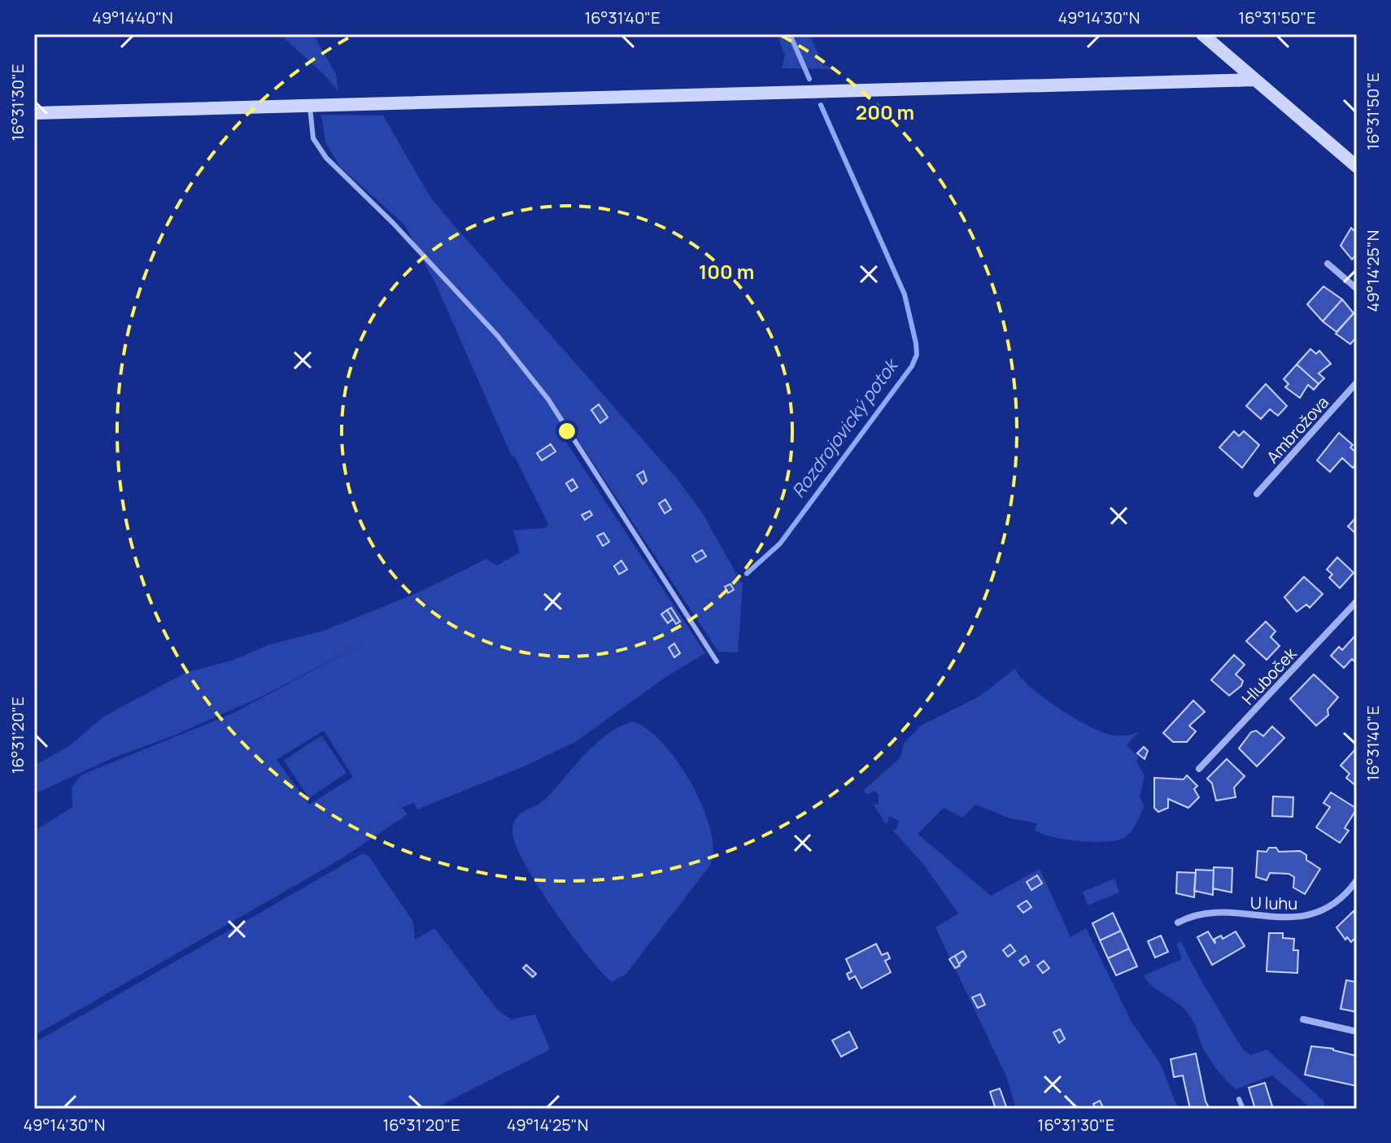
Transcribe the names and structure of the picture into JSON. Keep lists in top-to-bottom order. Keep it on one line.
{"streets":{"street":["Ambrožova","Hluboček","U luhu"]},"water":["Rozdrojovický potok"],"coordinates":["49°14'40\"N","16°31'40\"E","49°14'30\"N","16°31'50\"E","16°31'30\"E","49°14'25\"N","16°31'20\"E"],"rings":["200 m","100 m"]}
